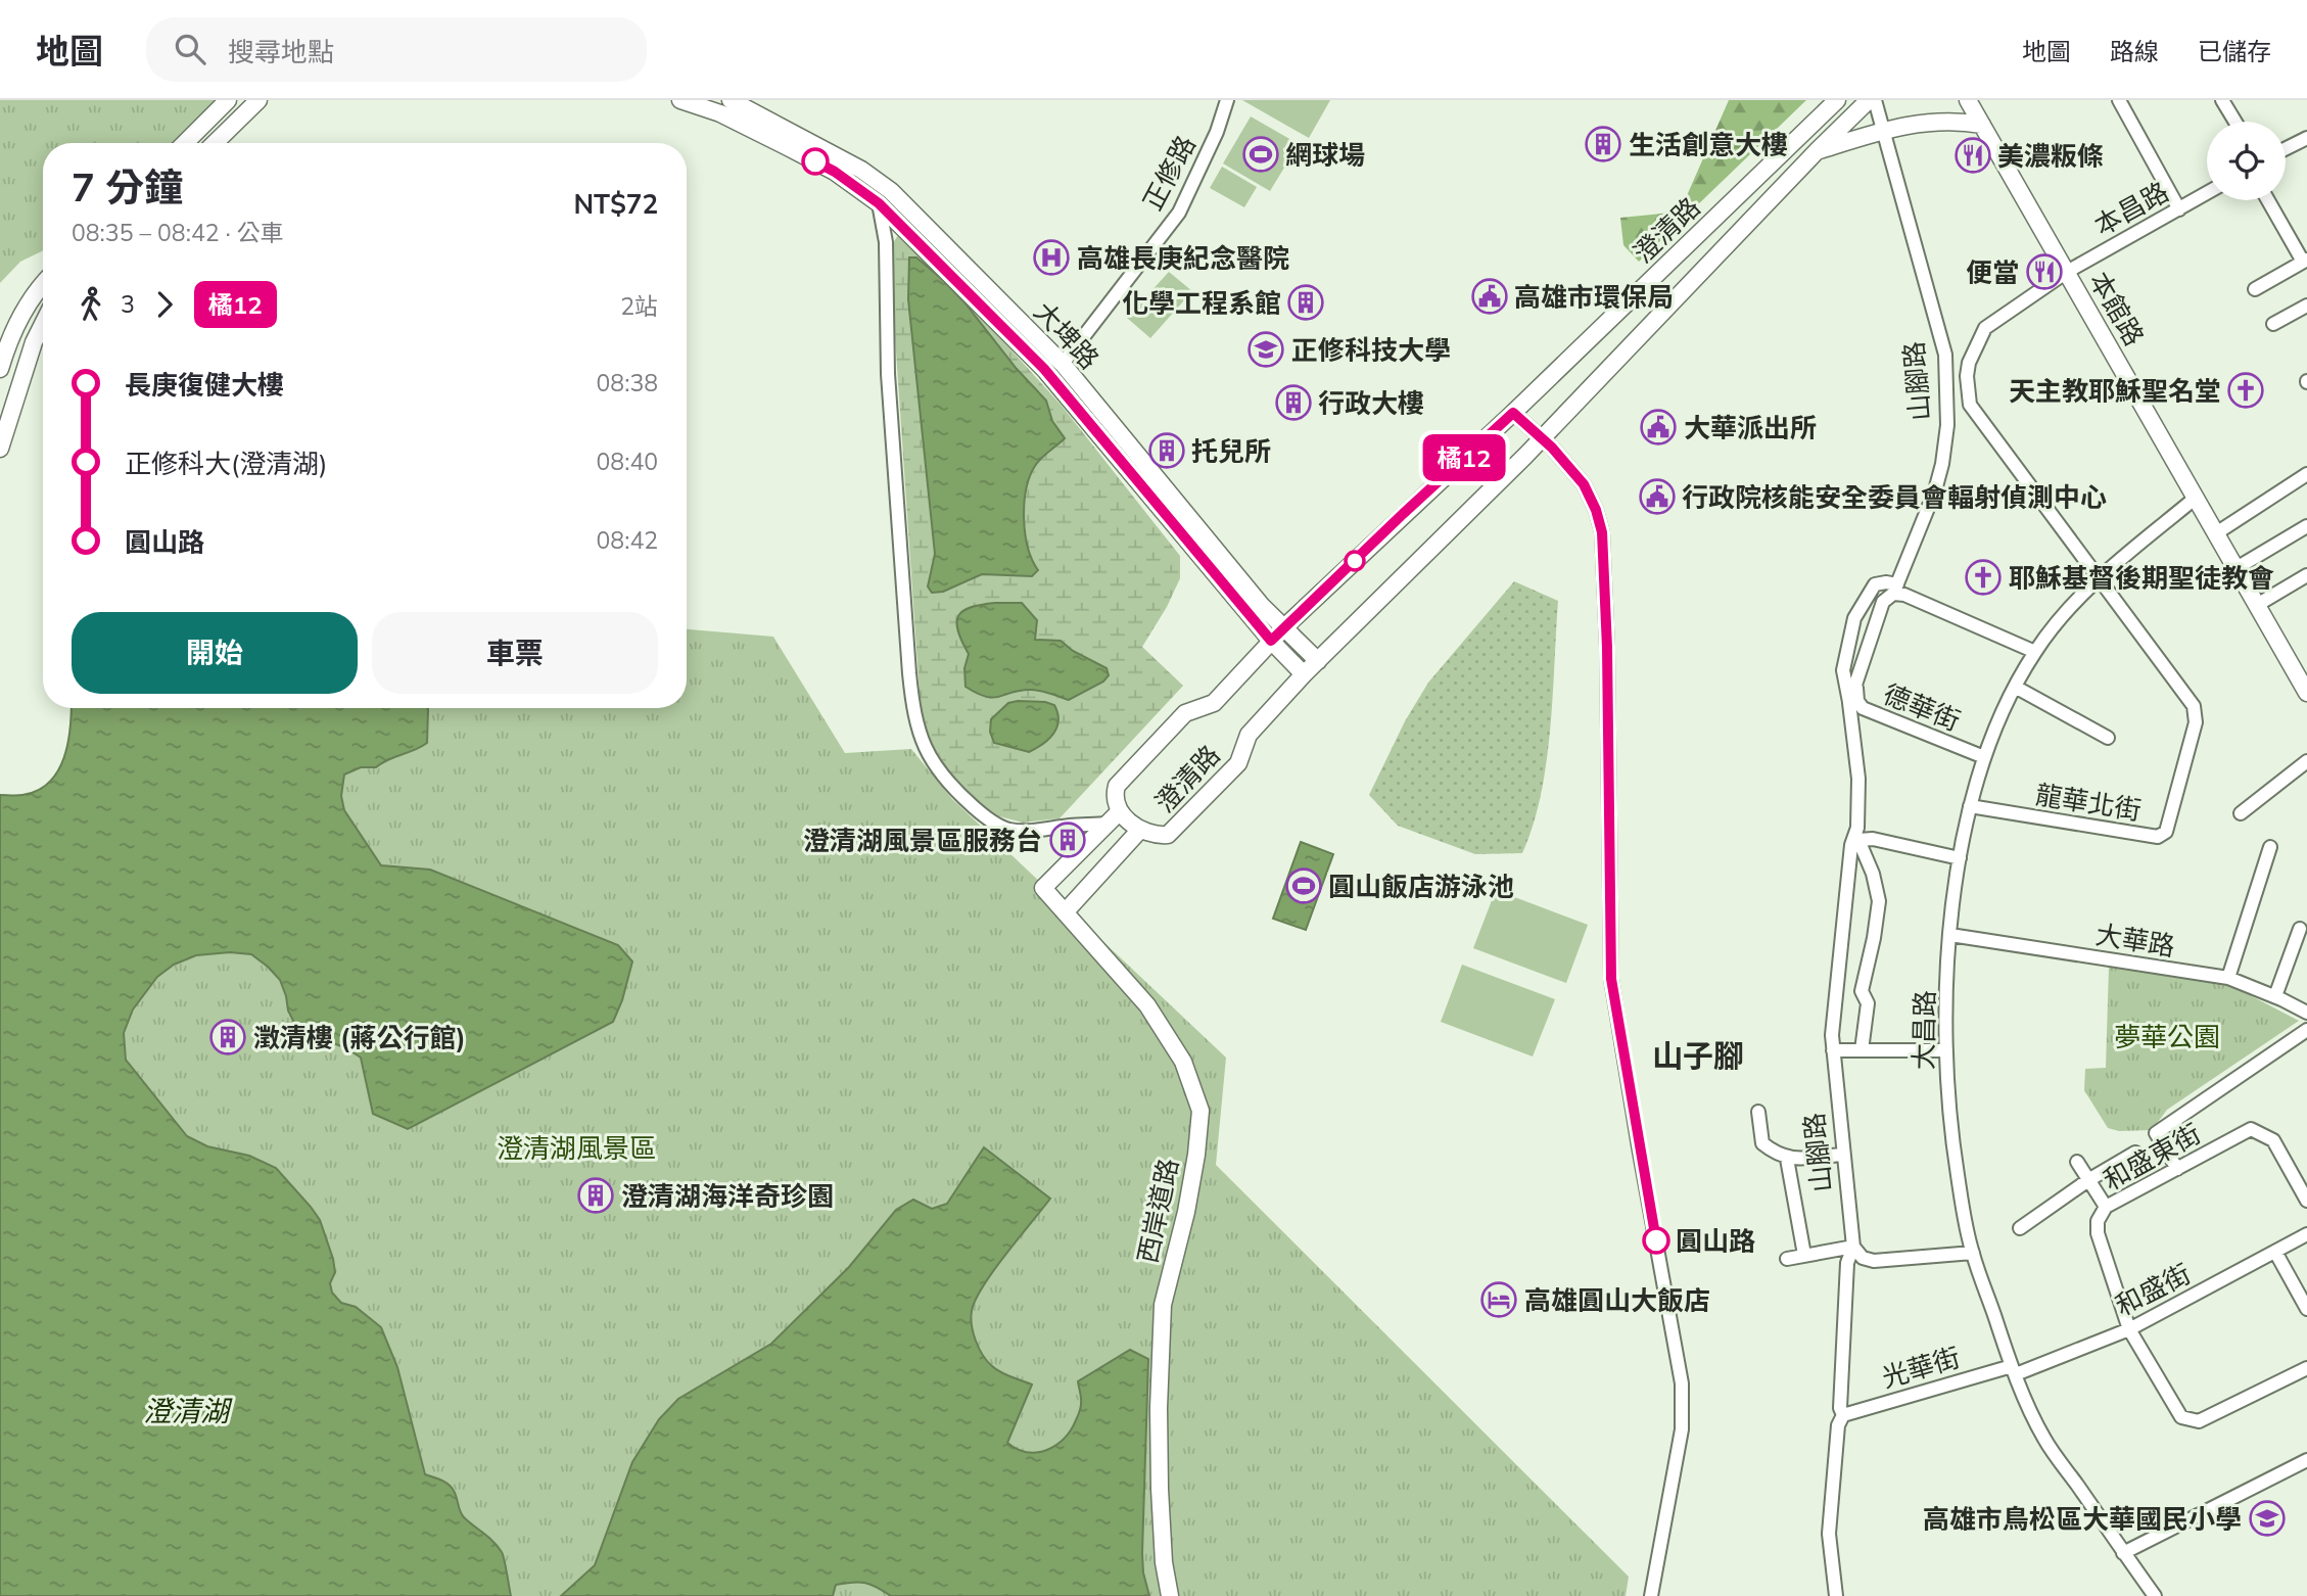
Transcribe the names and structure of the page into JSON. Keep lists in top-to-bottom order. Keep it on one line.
{"streets":{"main road":["澄清路","本館路","大埤路","西岸道路"],"street":["正修路","本昌路","山腳路","德華街","龍華北街","大華路","大昌路","和盛東街","和盛街","光華街"]},"crossings":[["正修路","大埤路"],["本昌路","本館路"],["本昌路","龍華北街"],["本昌路","大昌路"],["澄清路","大埤路"],["本館路","大昌路"],["山腳路","德華街"],["山腳路","光華街"],["德華街","大昌路"],["龍華北街","大昌路"],["大華路","大昌路"],["大昌路","和盛街"],["大昌路","光華街"],["和盛東街","和盛街"],["和盛街","光華街"]],"districts":["山子腳"],"water":["澄清湖"],"parks":["夢華公園","澄清湖風景區"],"places":{"building":["生活創意大樓","化學工程系館","行政大樓","托兒所","澄清湖風景區服務台","澂清樓 (蔣公行館)","澄清湖海洋奇珍園"],"sports":["網球場","圓山飯店游泳池"],"restaurant":["美濃粄條","便當"],"hospital":["高雄長庚紀念醫院"],"public building":["高雄市環保局","大華派出所","行政院核能安全委員會輻射偵測中心"],"school or university":["正修科技大學","高雄市鳥松區大華國民小學"],"church":["天主教耶穌聖名堂","耶穌基督後期聖徒教會"],"other":["圓山路"],"hotel":["高雄圓山大飯店"]},"lines":["bus line 橘12"],"page":{"header":"地圖","search":"搜尋地點","nav":["地圖","路線","已儲存"],"on_map":"橘12","heading":["7 分鐘","08:35 – 08:42 · 公車","NT$72"],"legs":["3","橘12","2站"],"list":[{"name":"長庚復健大樓","value":"08:38"},{"name":"正修科大(澄清湖)","value":"08:40"},{"name":"圓山路","value":"08:42"}],"buttons":["開始","車票"]}}
